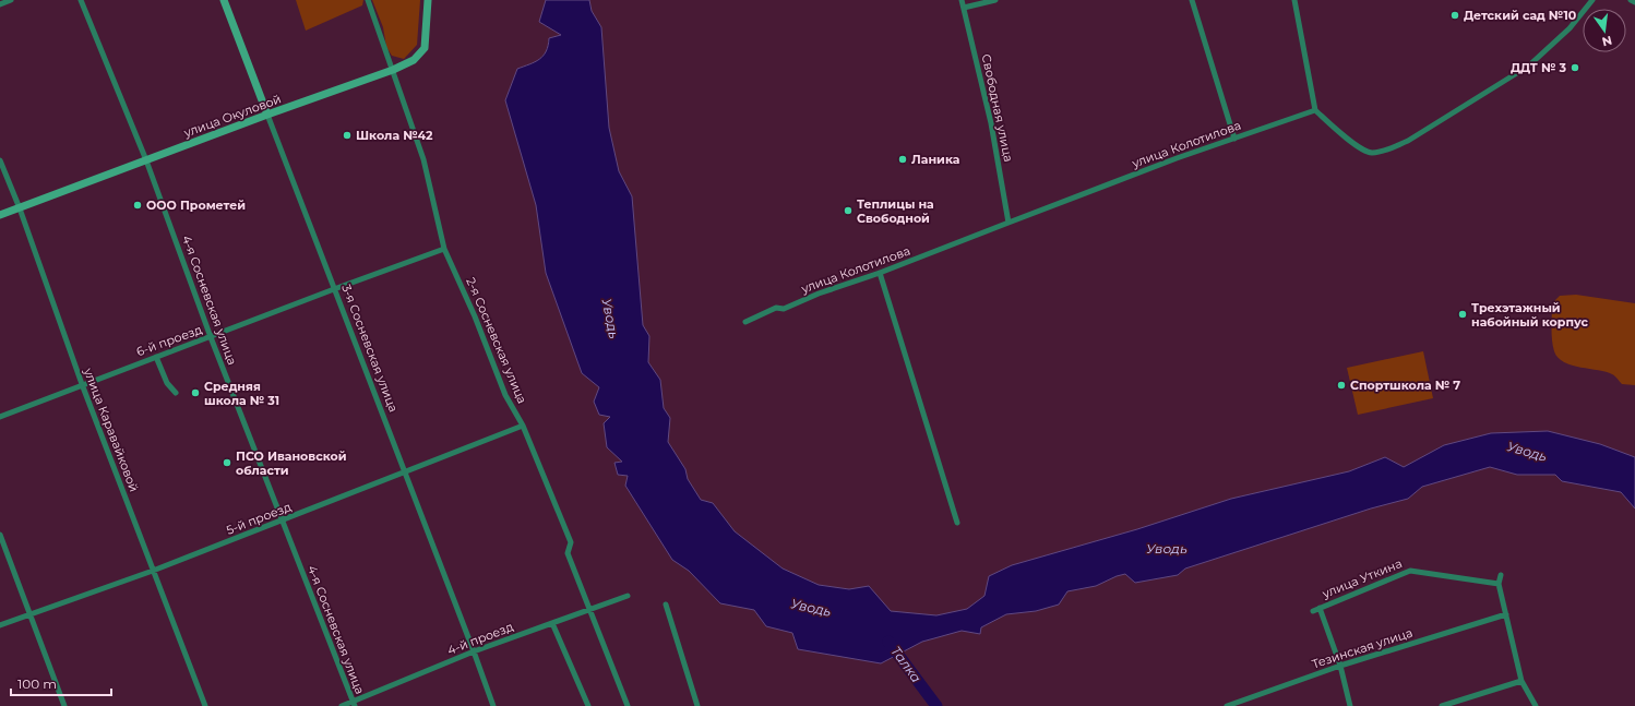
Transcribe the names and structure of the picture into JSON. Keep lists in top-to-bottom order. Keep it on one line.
{"streets":{"main road":["улица Окуловой","3-я Сосневская улица"],"street":["Свободная улица","улица Колотилова","4-я Сосневская улица","6-й проезд","2-я Сосневская улица","улица Каравайковой","5-й проезд","улица Уткина","4-й проезд","Тезинская улица"]},"crossings":[["Свободная улица","улица Колотилова"],["улица Окуловой","4-я Сосневская улица"],["улица Окуловой","2-я Сосневская улица"],["улица Окуловой","3-я Сосневская улица"],["улица Окуловой","улица Каравайковой"],["4-я Сосневская улица","6-й проезд"],["4-я Сосневская улица","5-й проезд"],["4-я Сосневская улица","4-й проезд"],["6-й проезд","2-я Сосневская улица"],["6-й проезд","3-я Сосневская улица"],["6-й проезд","улица Каравайковой"],["2-я Сосневская улица","5-й проезд"],["2-я Сосневская улица","4-й проезд"],["3-я Сосневская улица","5-й проезд"],["3-я Сосневская улица","4-й проезд"],["улица Каравайковой","5-й проезд"]],"water":["Уводь","Талка"],"places":["Детский сад №10","ДДТ № 3","Школа №42","Ланика","ООО Прометей","Теплицы на Свободной","Трехэтажный набойный корпус","Спортшкола № 7","Средняя школа № 31","ПСО Ивановской области"],"scale_bar":"100 m","north":"bottom"}
